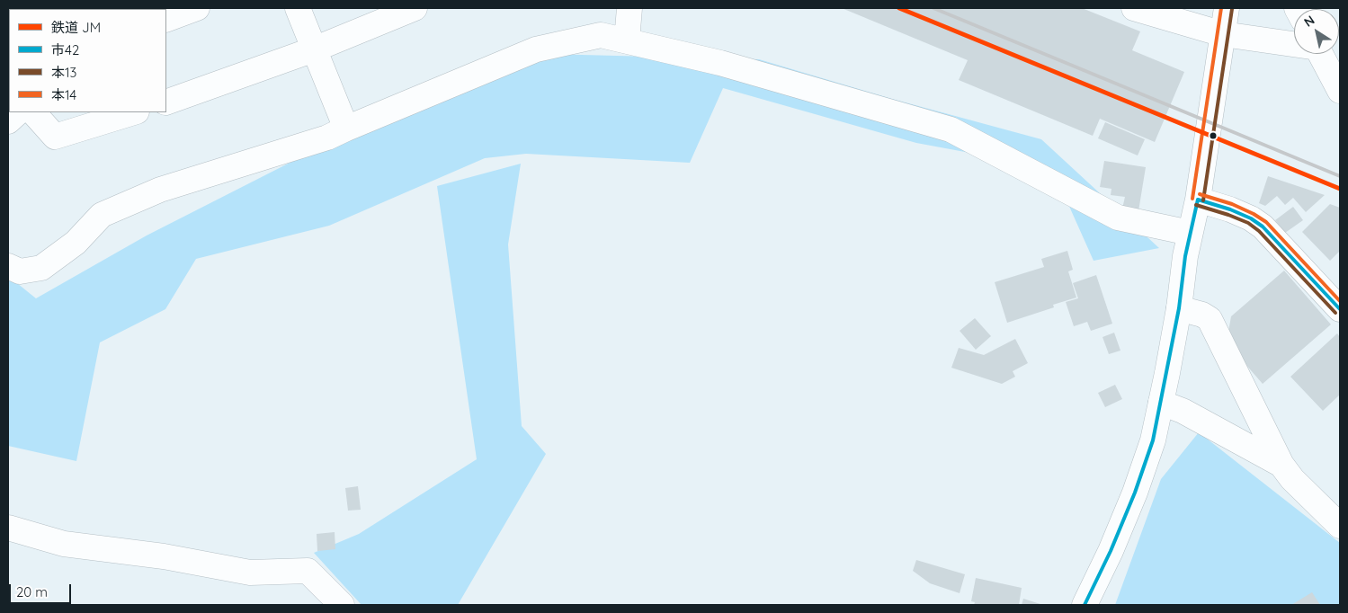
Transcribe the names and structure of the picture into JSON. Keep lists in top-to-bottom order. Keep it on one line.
{"lines":["rail line JM","transit line 本14","transit line 本13","transit line 市42"],"legend":["鉄道 JM","市42","本13","本14"],"scale_bar":"20 m","north":"top left"}
